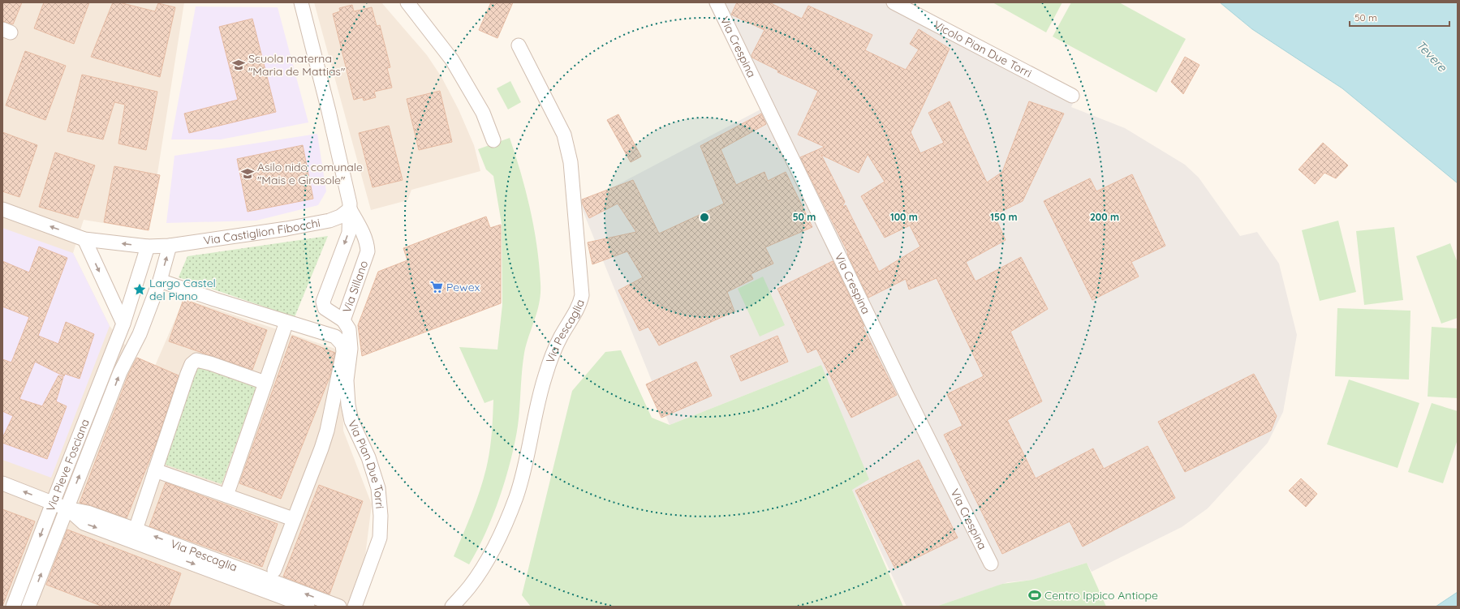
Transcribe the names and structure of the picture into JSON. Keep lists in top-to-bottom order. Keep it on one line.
{"streets":{"street":["Via Crespina","Vicolo Pian Due Torri","Via Castiglion Fibocchi","Via Sillano","Via Pescaglia","Via Pieve Fosciana","Via Pian Due Torri"]},"crossings":[["Via Castiglion Fibocchi","Via Sillano"],["Via Sillano","Via Pian Due Torri"],["Via Pescaglia","Via Pieve Fosciana"]],"water":["Tevere"],"places":{"school or university":["Scuola materna \"Maria de Mattias\"","Asilo nido comunale \"Mais e Girasole\""],"supermarket":["Pewex"],"place":["Largo Castel del Piano"],"sports":["Centro Ippico Antiope"]},"scale_bar":"50 m","rings":["50 m","100 m","150 m","200 m"]}
